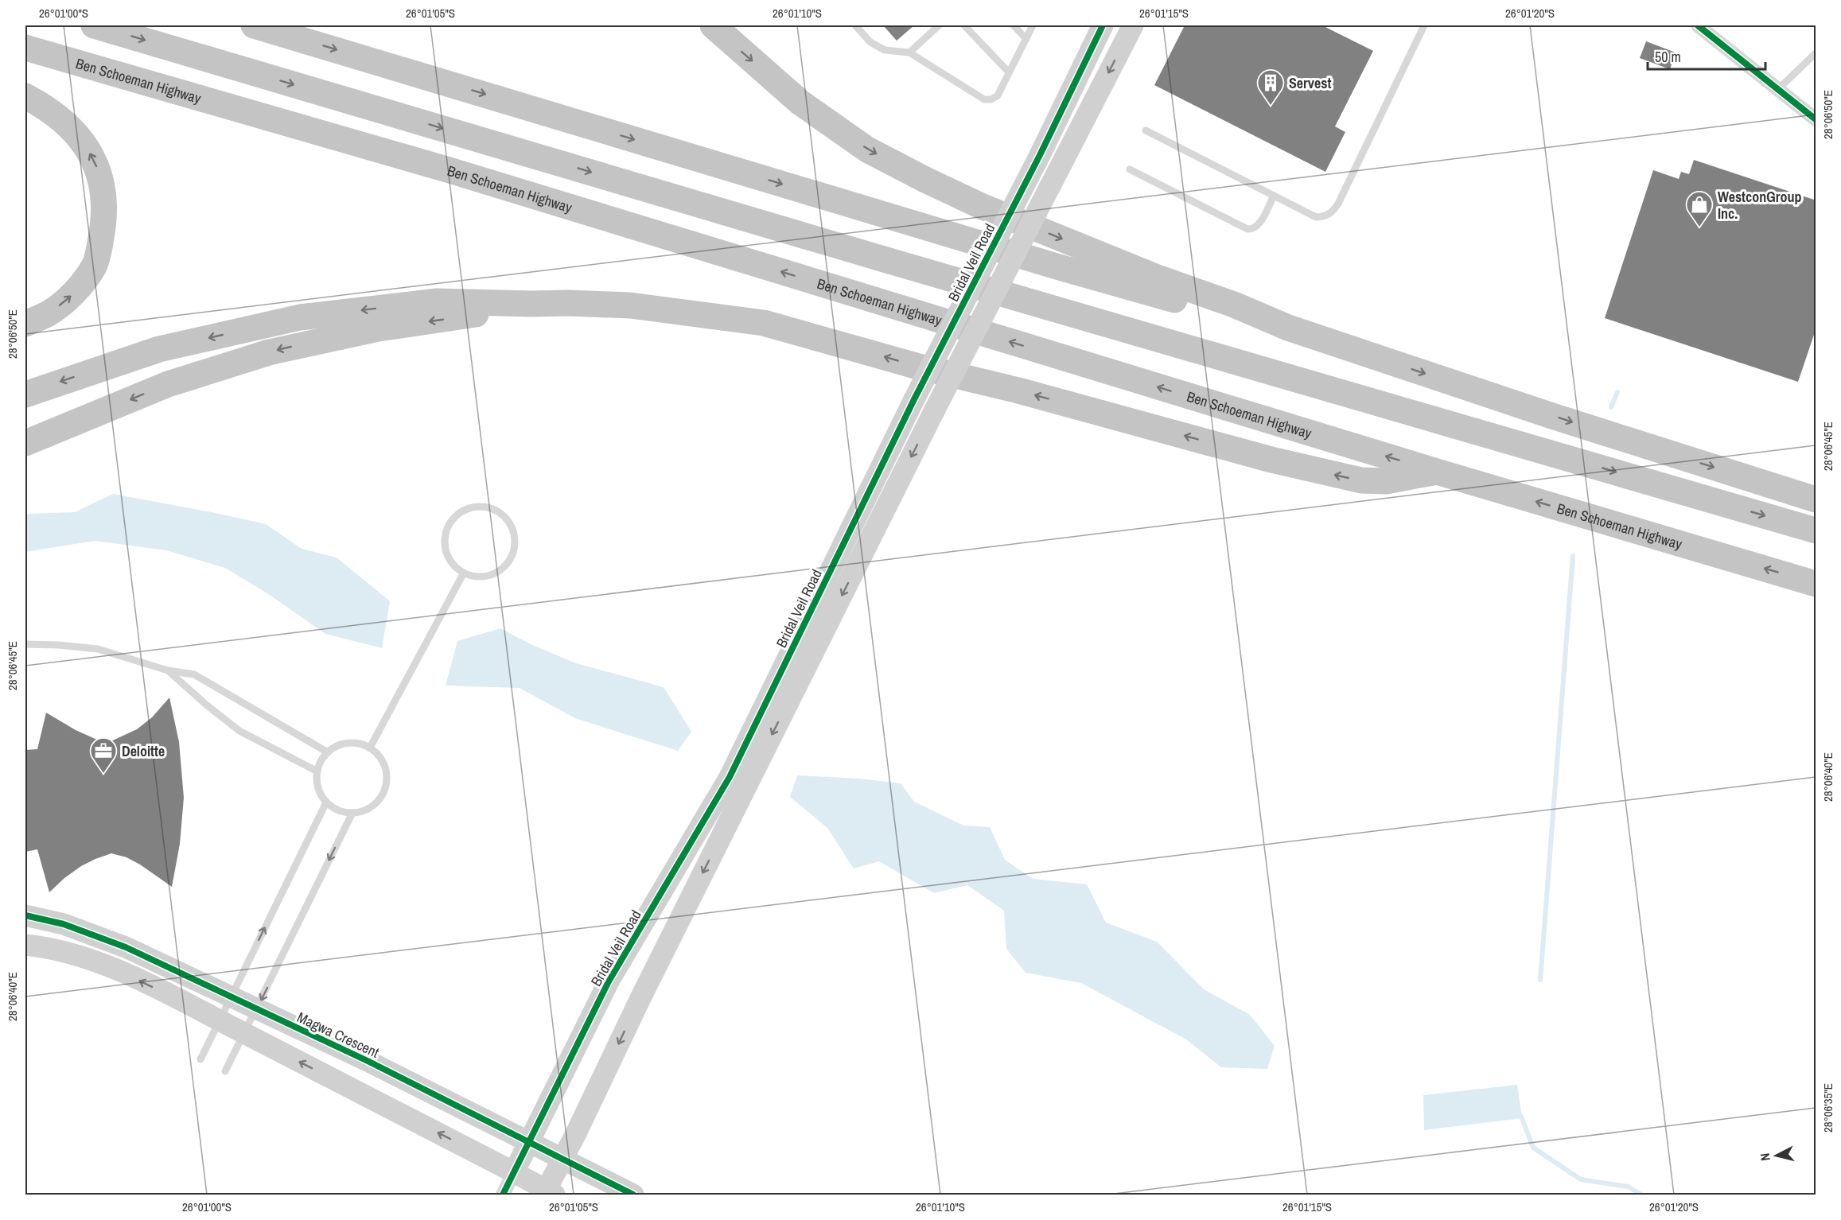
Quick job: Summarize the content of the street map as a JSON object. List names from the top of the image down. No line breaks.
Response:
{"streets":{"highway":["Ben Schoeman Highway"],"street":["Bridal Veil Road","Magwa Crescent"]},"crossings":[["Bridal Veil Road","Magwa Crescent"]],"places":{"building":["Servest"],"shop":["WestconGroup Inc."],"office":["Deloitte"]},"scale_bar":"50 m","north":"left","coordinates":["26°01'00\"S","26°01'05\"S","26°01'10\"S","26°01'15\"S","26°01'20\"S","28°06'50\"E","28°06'45\"E","28°06'40\"E","28°06'35\"E"]}
